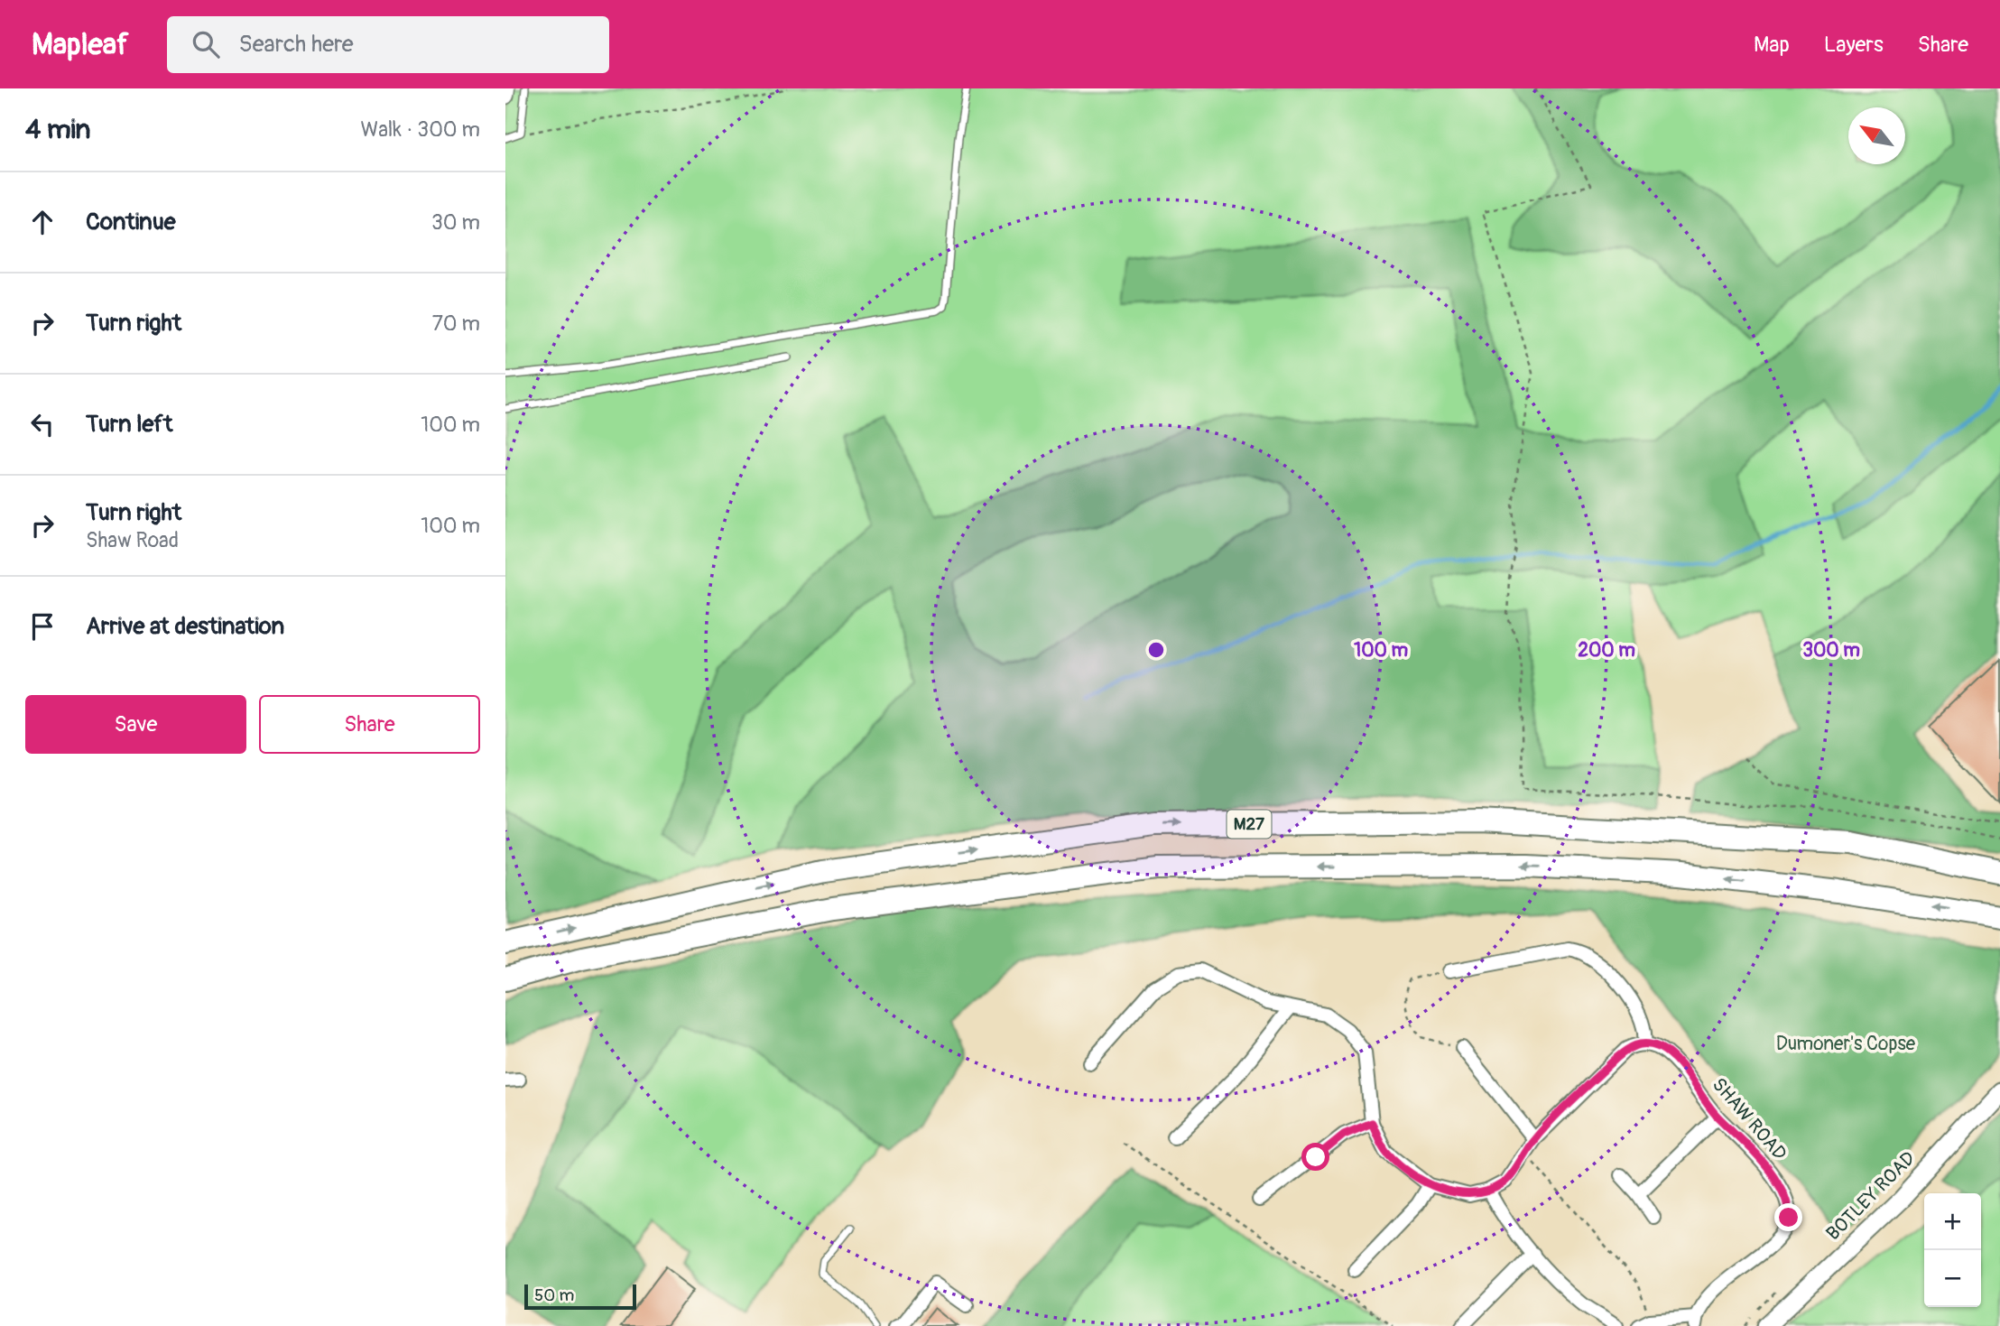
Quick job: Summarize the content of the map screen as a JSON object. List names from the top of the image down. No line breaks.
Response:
{"streets":{"highway":["M27"],"main road":["BOTLEY ROAD"],"street":["SHAW ROAD"]},"parks":["Dumoner's Copse"],"scale_bar":"50 m","north":"top left","page":{"header":"Mapleaf","search":"Search here","nav":["Map","Layers","Share"],"heading":["4 min","Walk · 300 m"],"list":[["Continue","30 m"],["Turn right","70 m"],["Turn left","100 m"],["Turn right","Shaw Road","100 m"],"Arrive at destination"],"buttons":["Save","Share"],"map_buttons":["+","−"],"scale":"50 m"},"rings":["100 m","200 m","300 m"]}
